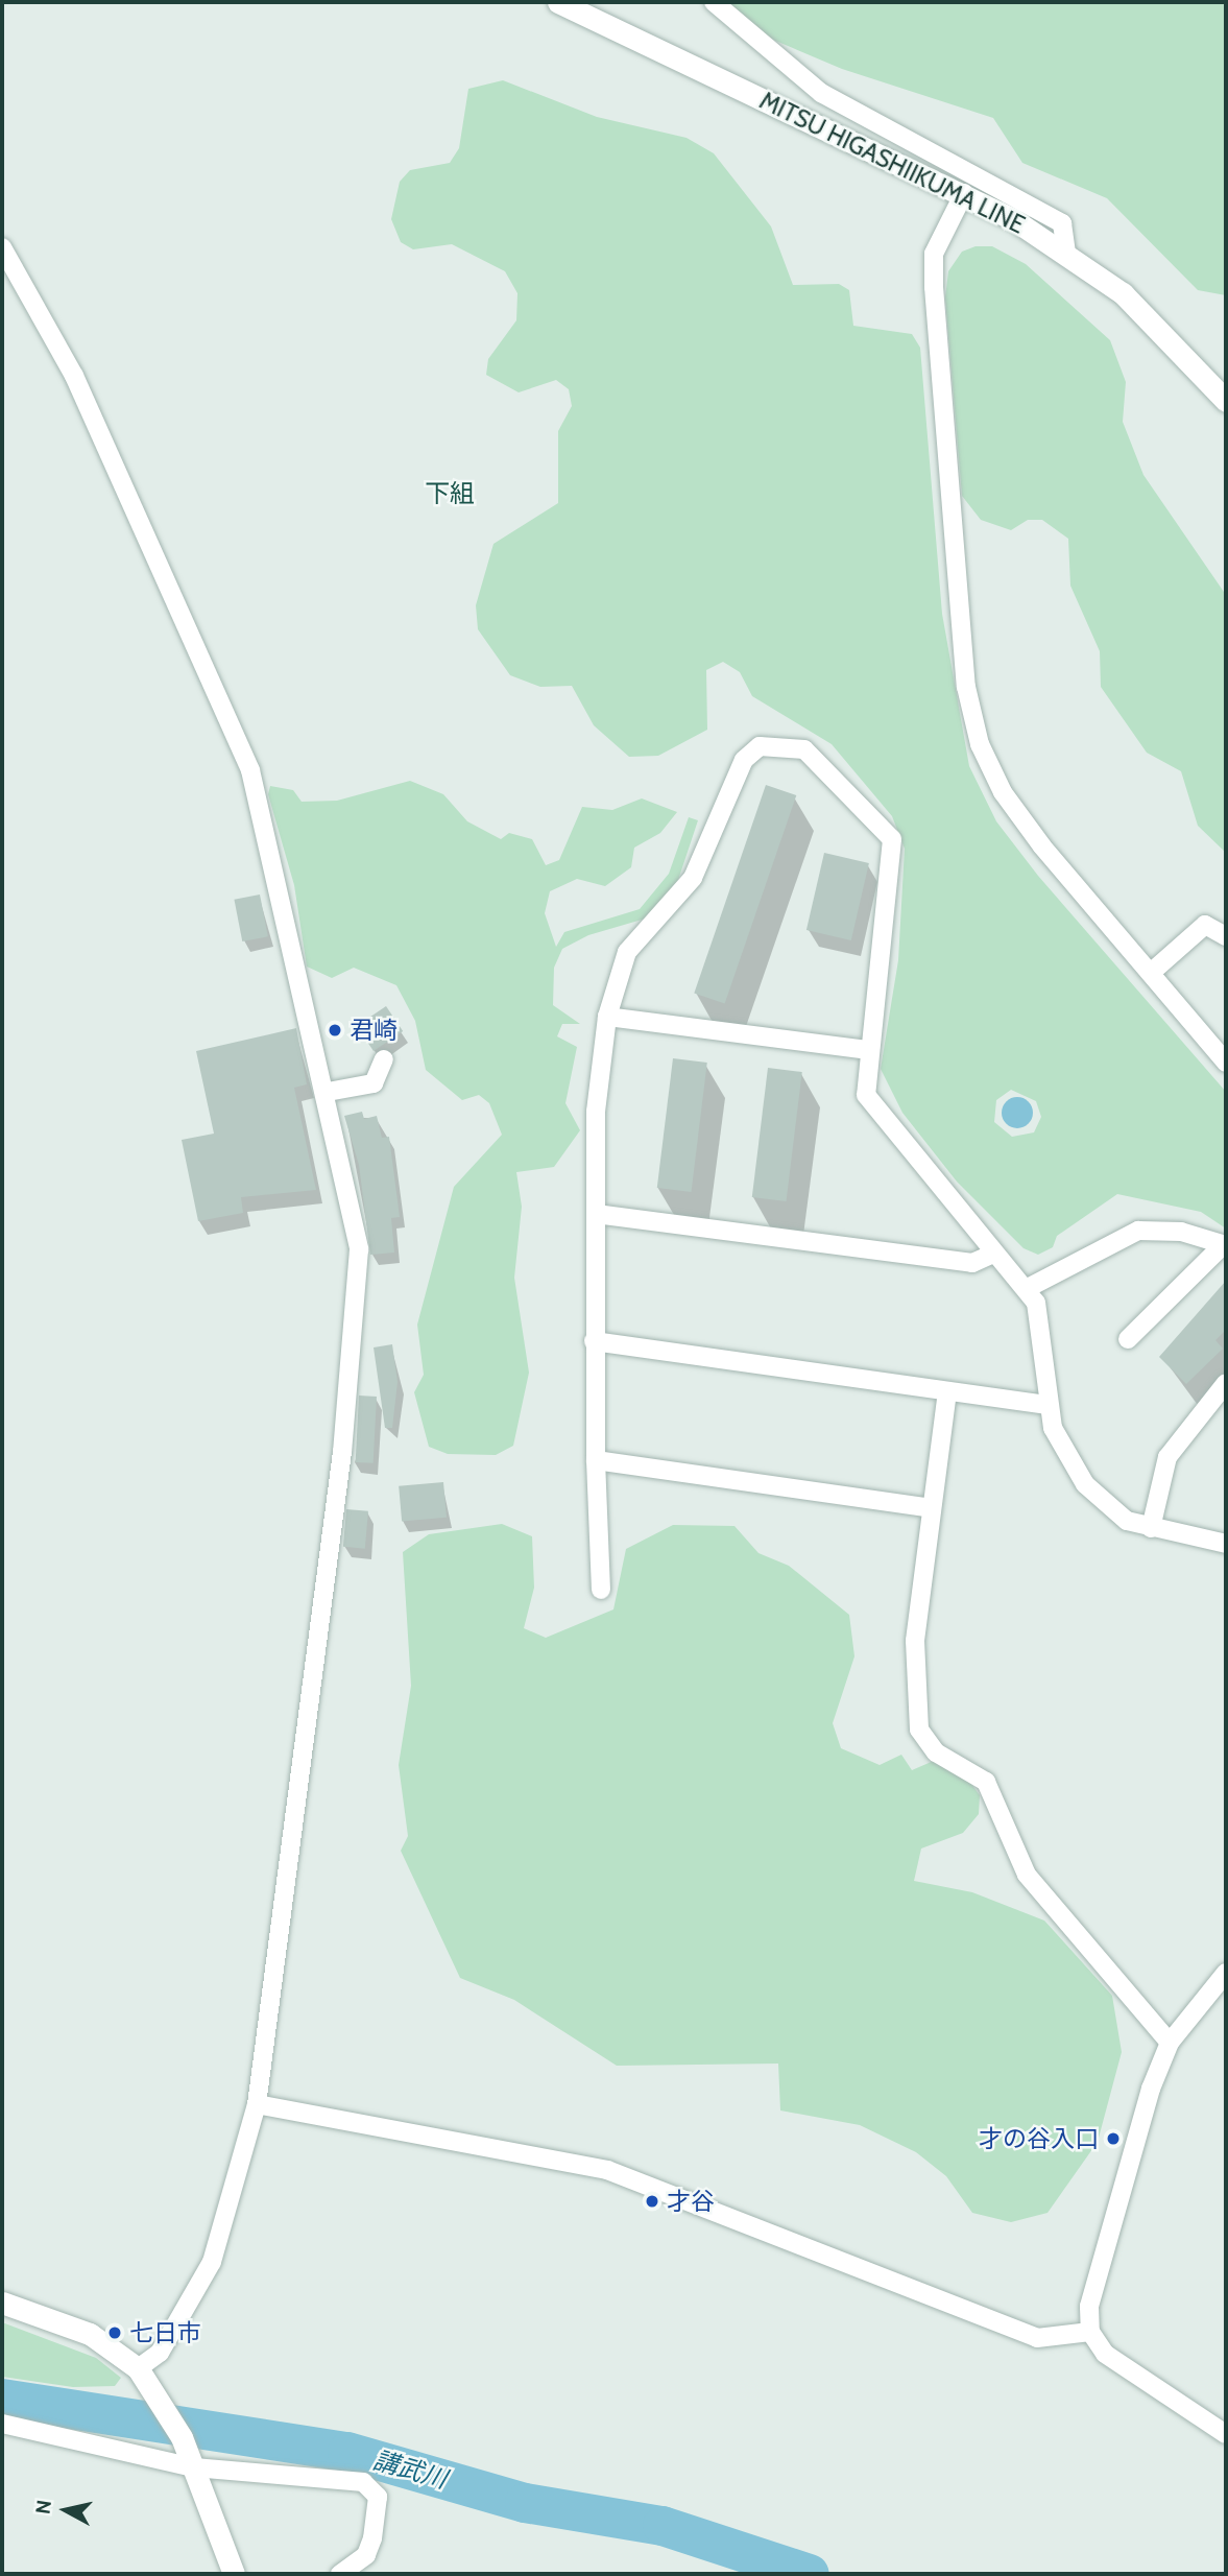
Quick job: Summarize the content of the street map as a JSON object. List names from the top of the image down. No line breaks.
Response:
{"streets":{"main road":["MITSU HIGASHIIKUMA LINE"]},"districts":["下組"],"water":["講武川"],"places":["君崎","才の谷入口","才谷","七日市"],"north":"left"}
